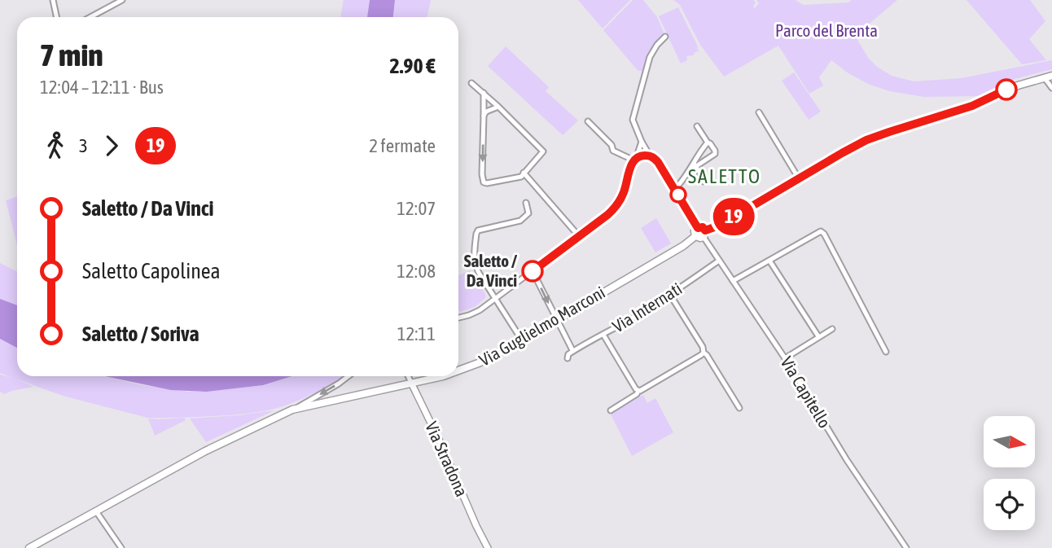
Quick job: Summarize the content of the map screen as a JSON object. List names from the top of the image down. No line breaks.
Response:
{"streets":{"main road":["Via Guglielmo Marconi"],"street":["Via Internati","Via Capitello","Via Stradona"]},"crossings":[["Via Internati","Via Capitello"],["Via Guglielmo Marconi","Via Capitello"],["Via Guglielmo Marconi","Via Stradona"]],"districts":["SALETTO"],"parks":["Parco del Brenta"],"places":["Saletto / Da Vinci"],"lines":["bus line 19"],"north":"right","page":{"on_map":"19","heading":["7 min","12:04 – 12:11 · Bus","2.90 €"],"legs":["3","19","2 fermate"],"list":[{"name":"Saletto / Da Vinci","value":"12:07"},{"name":"Saletto Capolinea","value":"12:08"},{"name":"Saletto / Soriva","value":"12:11"}]}}
